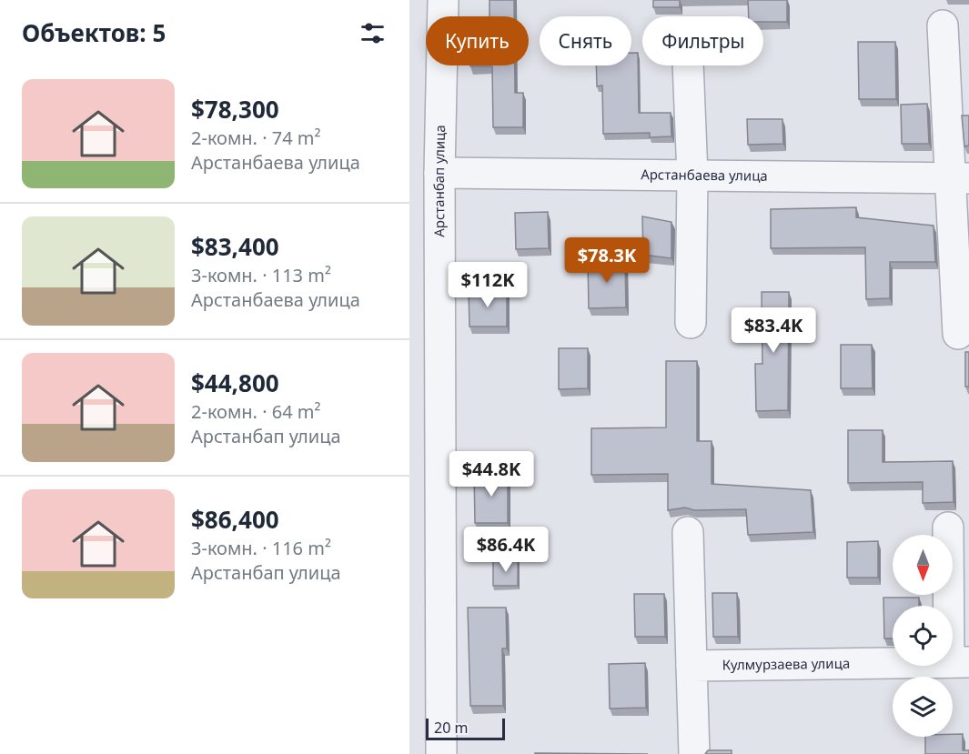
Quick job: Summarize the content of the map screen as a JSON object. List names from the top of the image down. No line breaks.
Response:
{"streets":{"street":["Арстанбаева улица","Арстанбап улица","Кулмурзаева улица"]},"crossings":[["Арстанбаева улица","Арстанбап улица"]],"scale_bar":"20 m","north":"bottom","page":{"heading":"Объектов: 5","chip":["Купить","Снять","Фильтры"],"list":[{"name":"$78,300","note":"2-комн. · 74 m² · Арстанбаева улица"},{"name":"$83,400","note":"3-комн. · 113 m² · Арстанбаева улица"},{"name":"$44,800","note":"2-комн. · 64 m² · Арстанбап улица"},{"name":"$86,400","note":"3-комн. · 116 m² · Арстанбап улица"}],"price":["$78.3K","$112K","$83.4K","$44.8K","$86.4K"],"scale":"20 m"}}
